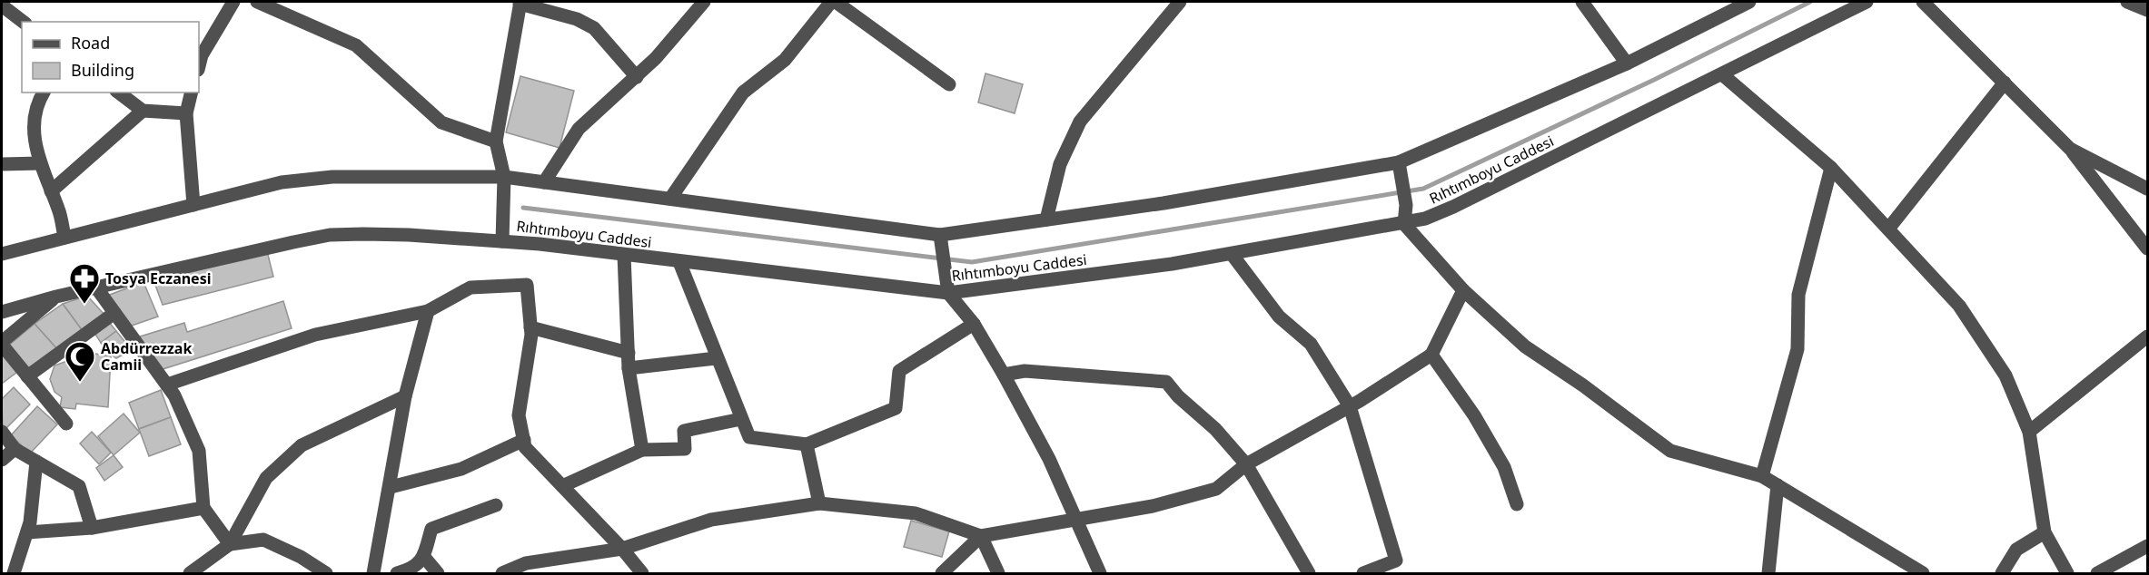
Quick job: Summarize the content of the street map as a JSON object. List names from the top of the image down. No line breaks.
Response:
{"streets":{"street":["Rıhtımboyu Caddesi"]},"places":{"pharmacy":["Tosya Eczanesi"],"mosque":["Abdürrezzak Camii"]},"legend":["Road","Building"]}
